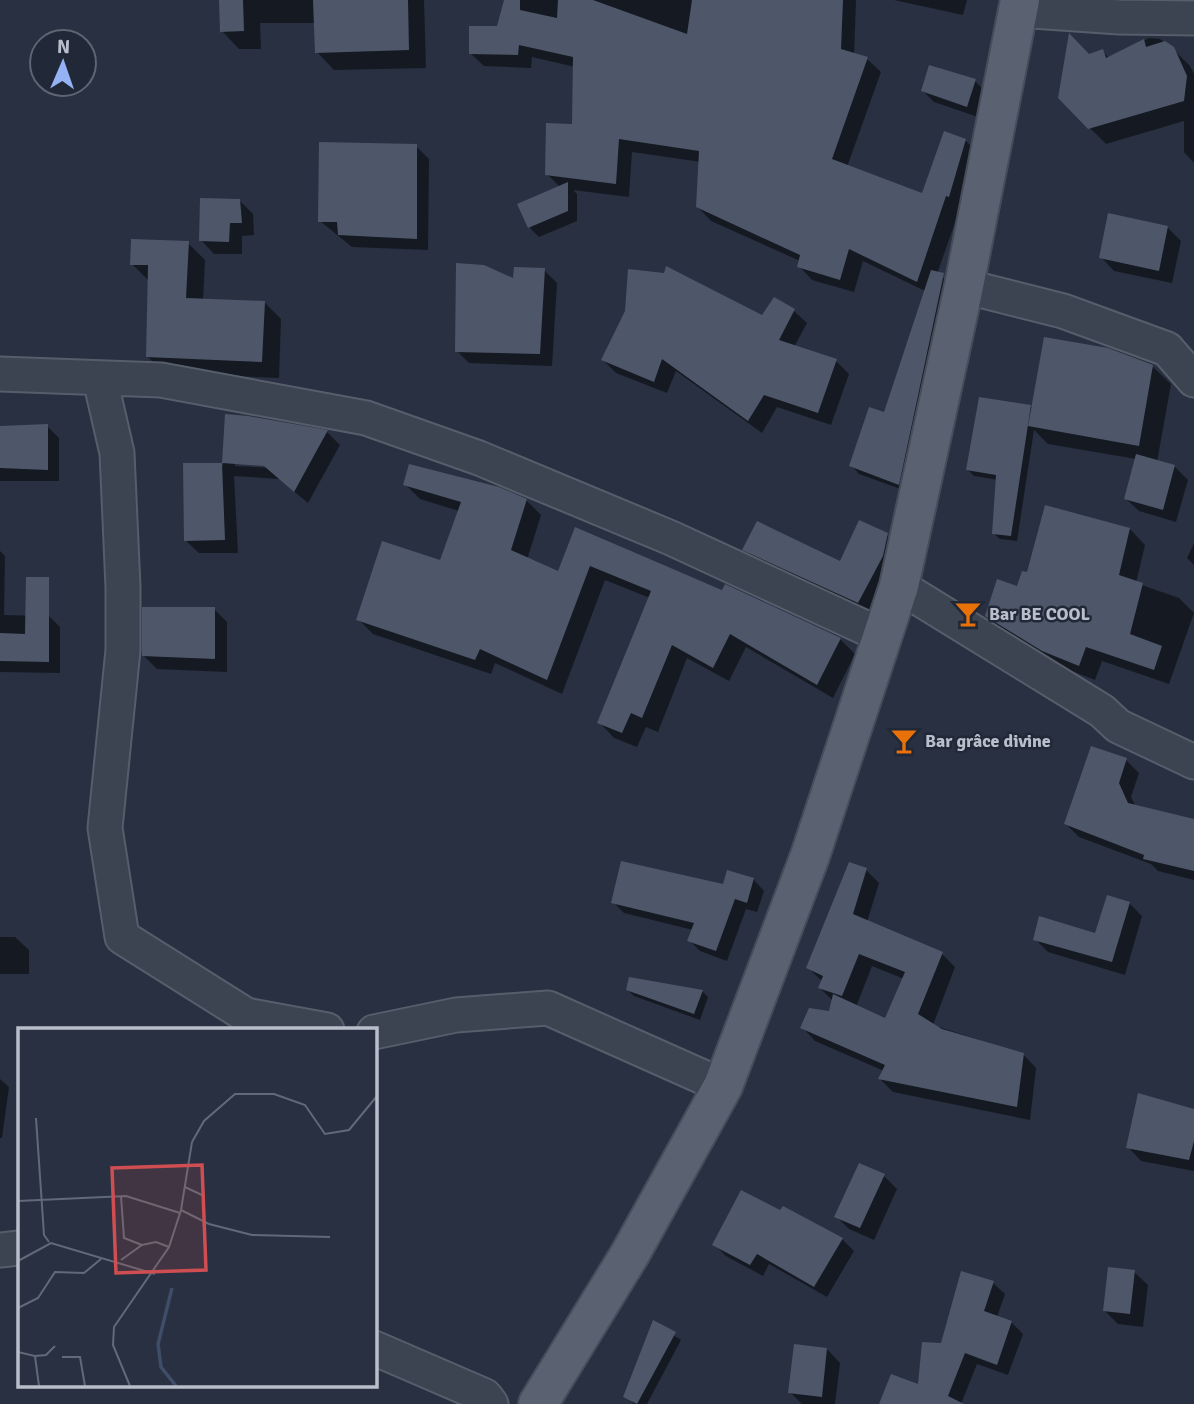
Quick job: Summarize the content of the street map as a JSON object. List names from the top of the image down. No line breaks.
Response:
{"places":{"bar":["Bar BE COOL","Bar grâce divine"]},"north":"top"}
